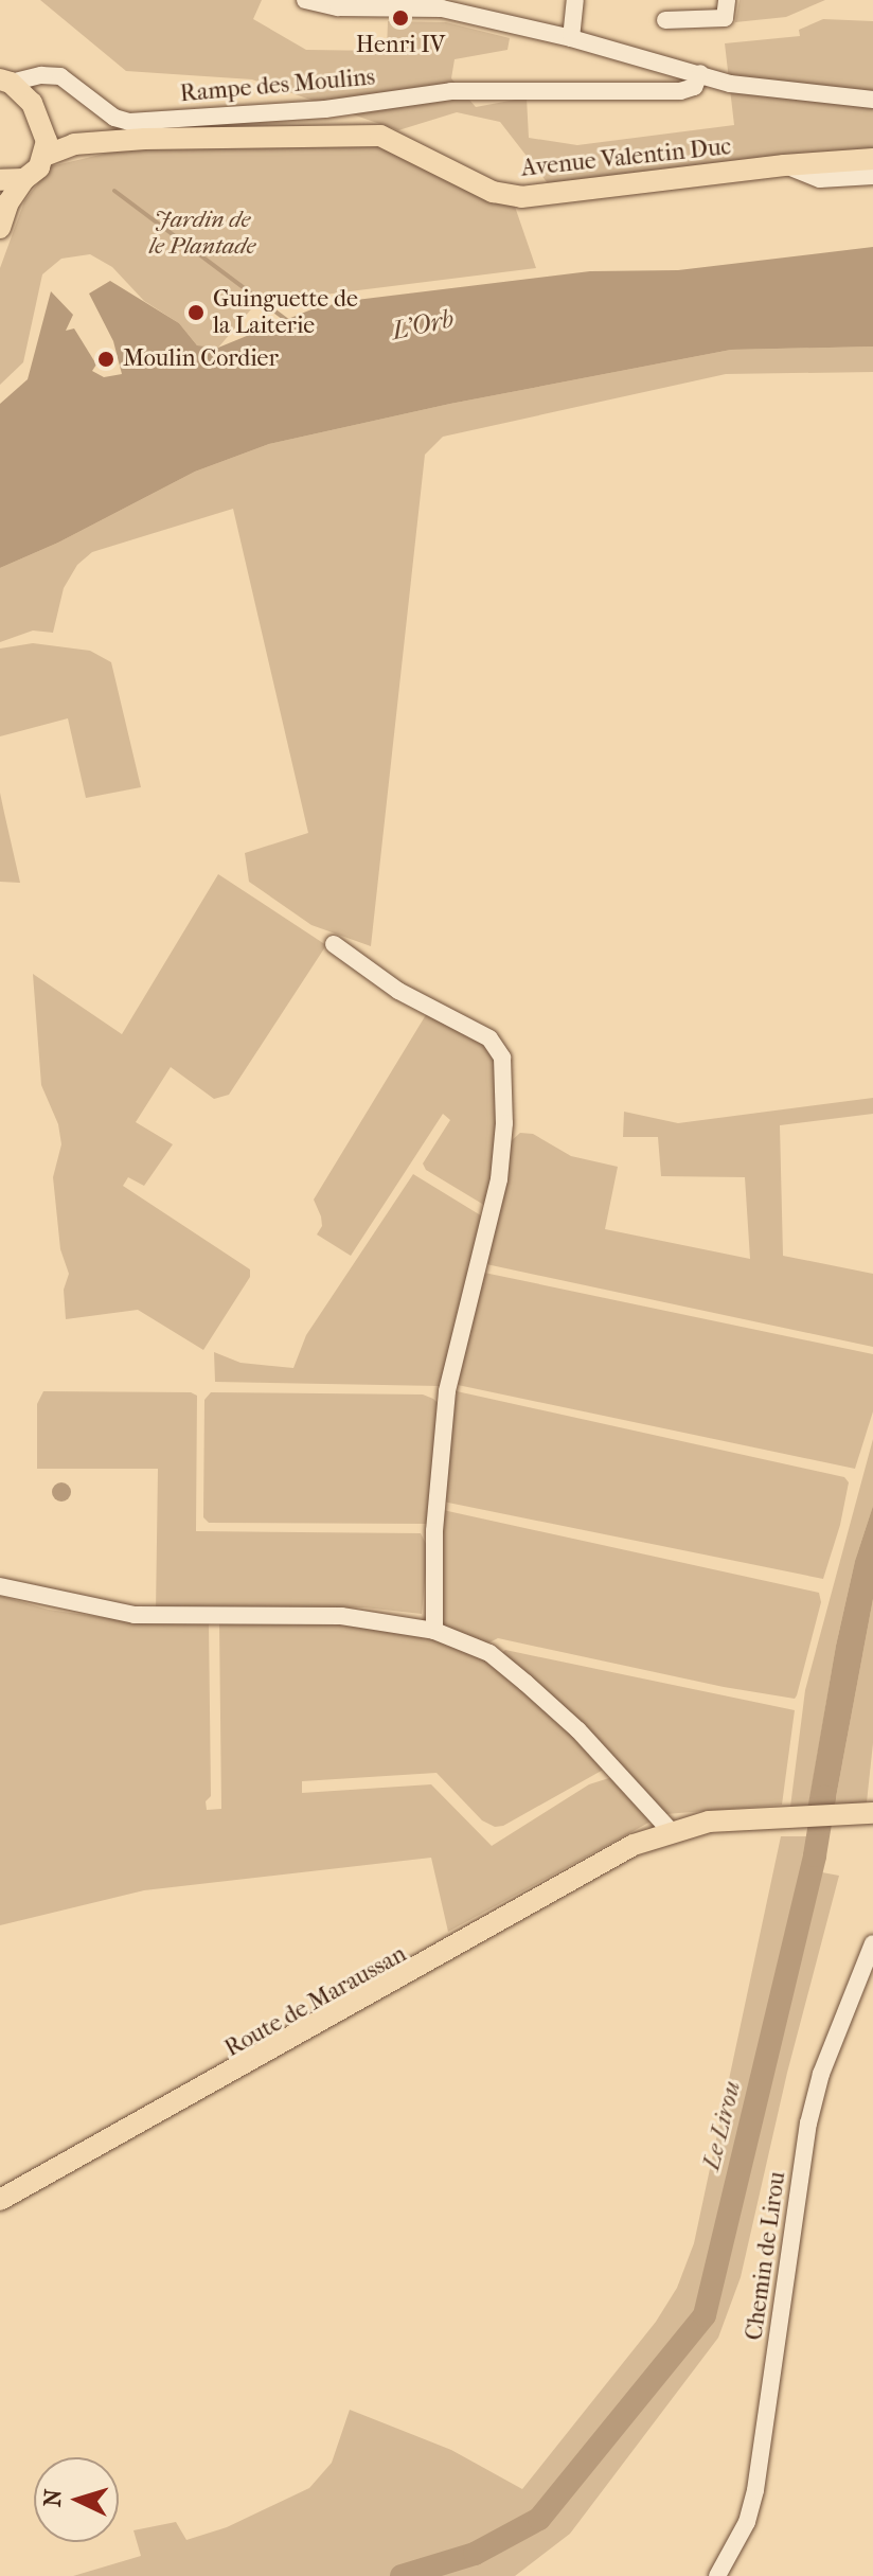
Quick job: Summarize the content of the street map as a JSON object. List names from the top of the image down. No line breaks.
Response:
{"streets":{"main road":["Avenue Valentin Duc","Route de Maraussan"],"street":["Rampe des Moulins","Chemin de Lirou"]},"water":["L'Orb","Le Lirou"],"parks":["Jardin de le Plantade"],"places":["Henri IV","Guinguette de la Laiterie","Moulin Cordier"],"north":"left"}
